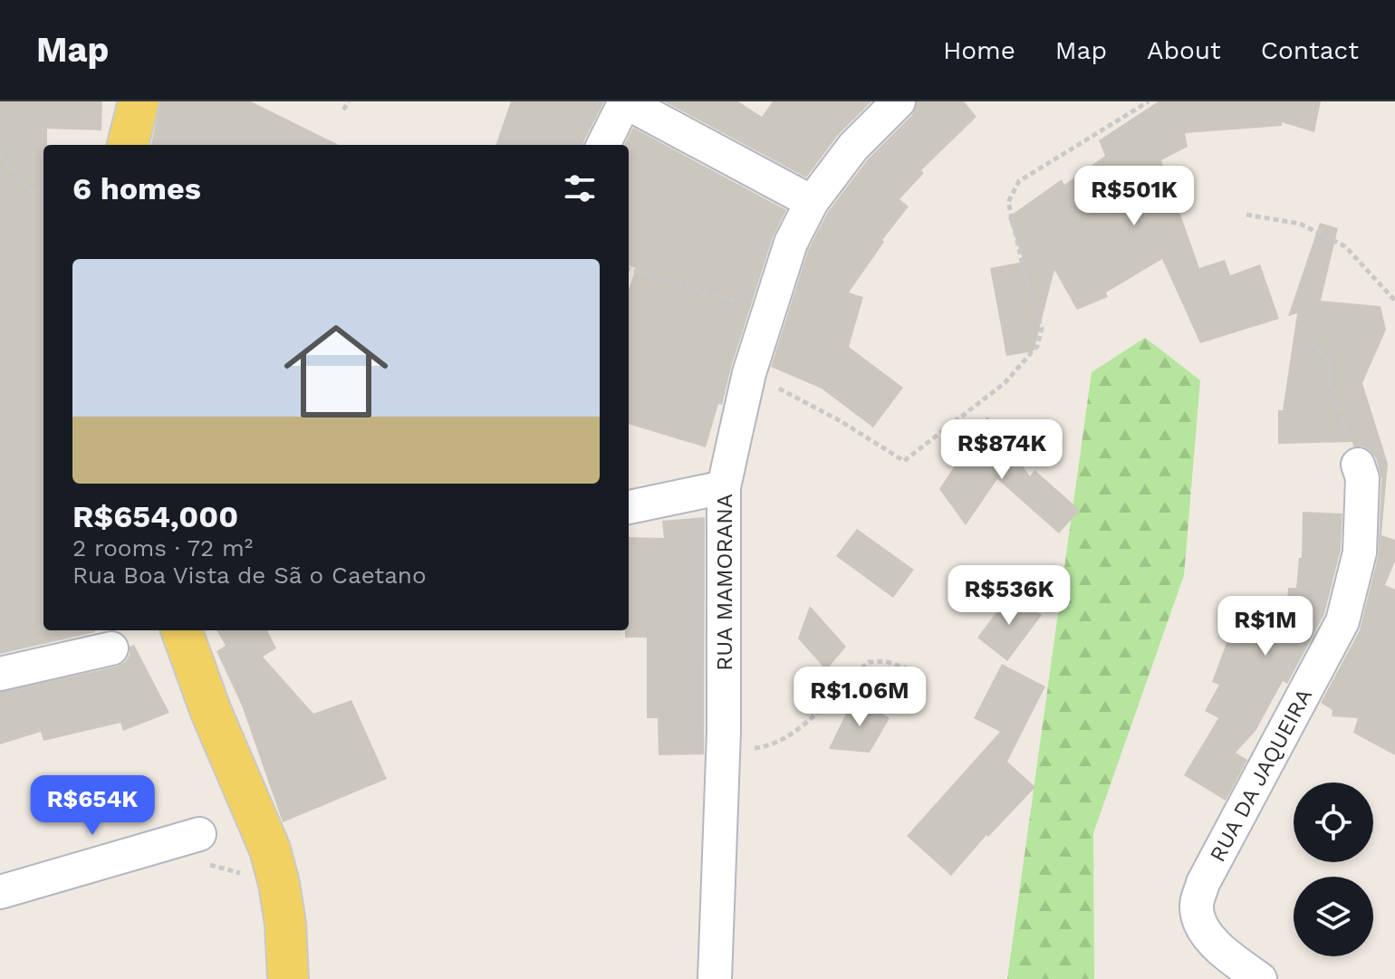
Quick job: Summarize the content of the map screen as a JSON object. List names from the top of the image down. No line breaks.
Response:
{"streets":{"street":["RUA MAMORANA","RUA DA JAQUEIRA"]},"page":{"header":"Map","nav":["Home","Map","About","Contact"],"heading":"6 homes","price":["R$501K","R$874K","R$536K","R$1M","R$1.06M","R$654K"],"list":[{"name":"R$654,000","note":"2 rooms · 72 m² · Rua Boa Vista de Sã o Caetano"}]}}
